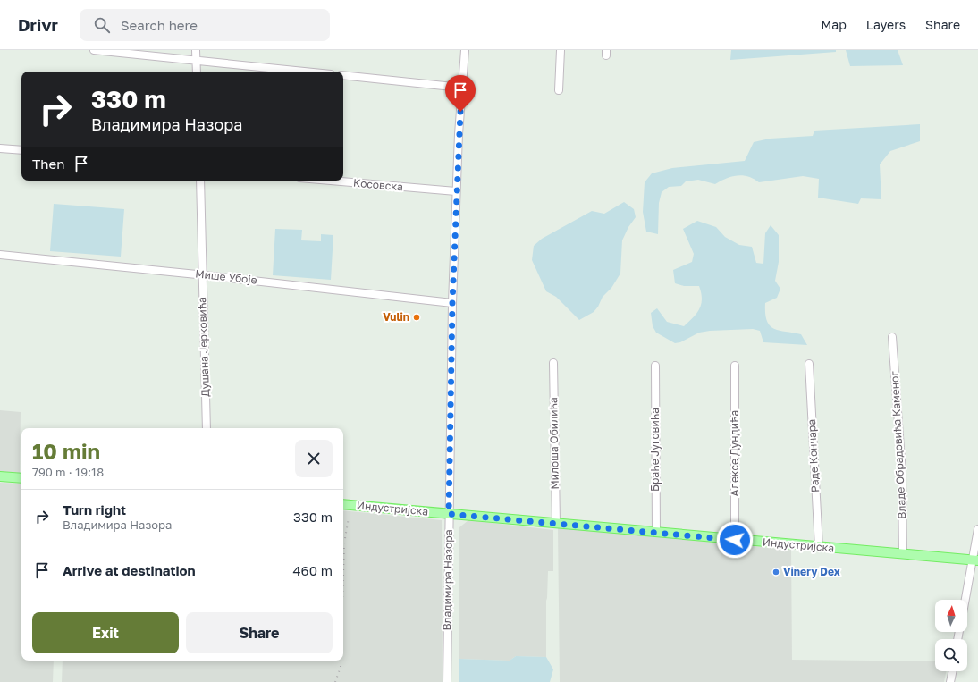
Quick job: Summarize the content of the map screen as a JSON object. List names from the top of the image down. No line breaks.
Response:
{"streets":{"main road":["Индустријска"],"street":["Косовска","Мише Убоје","Душана Јерковића","Милоша Обилића","Владе Обрадовића Каменог","Браће Југовића","Алексе Дундића","Раде Кончара","Владимира Назора"]},"crossings":[["Косовска","Владимира Назора"],["Мише Убоје","Душана Јерковића"],["Мише Убоје","Владимира Назора"],["Милоша Обилића","Индустријска"],["Владе Обрадовића Каменог","Индустријска"],["Браће Југовића","Индустријска"],["Алексе Дундића","Индустријска"],["Раде Кончара","Индустријска"],["Индустријска","Владимира Назора"]],"places":["Vulin","Vinery Dex"],"north":"top","page":{"header":"Drivr","search":"Search here","nav":["Map","Layers","Share"],"turn":["330 m","Владимира Назора"],"then":"Then","heading":["10 min","790 m · 19:18"],"list":[{"name":"Turn right","note":"Владимира Назора","value":"330 m"},{"name":"Arrive at destination","value":"460 m"}],"buttons":["Exit","Share"]}}
